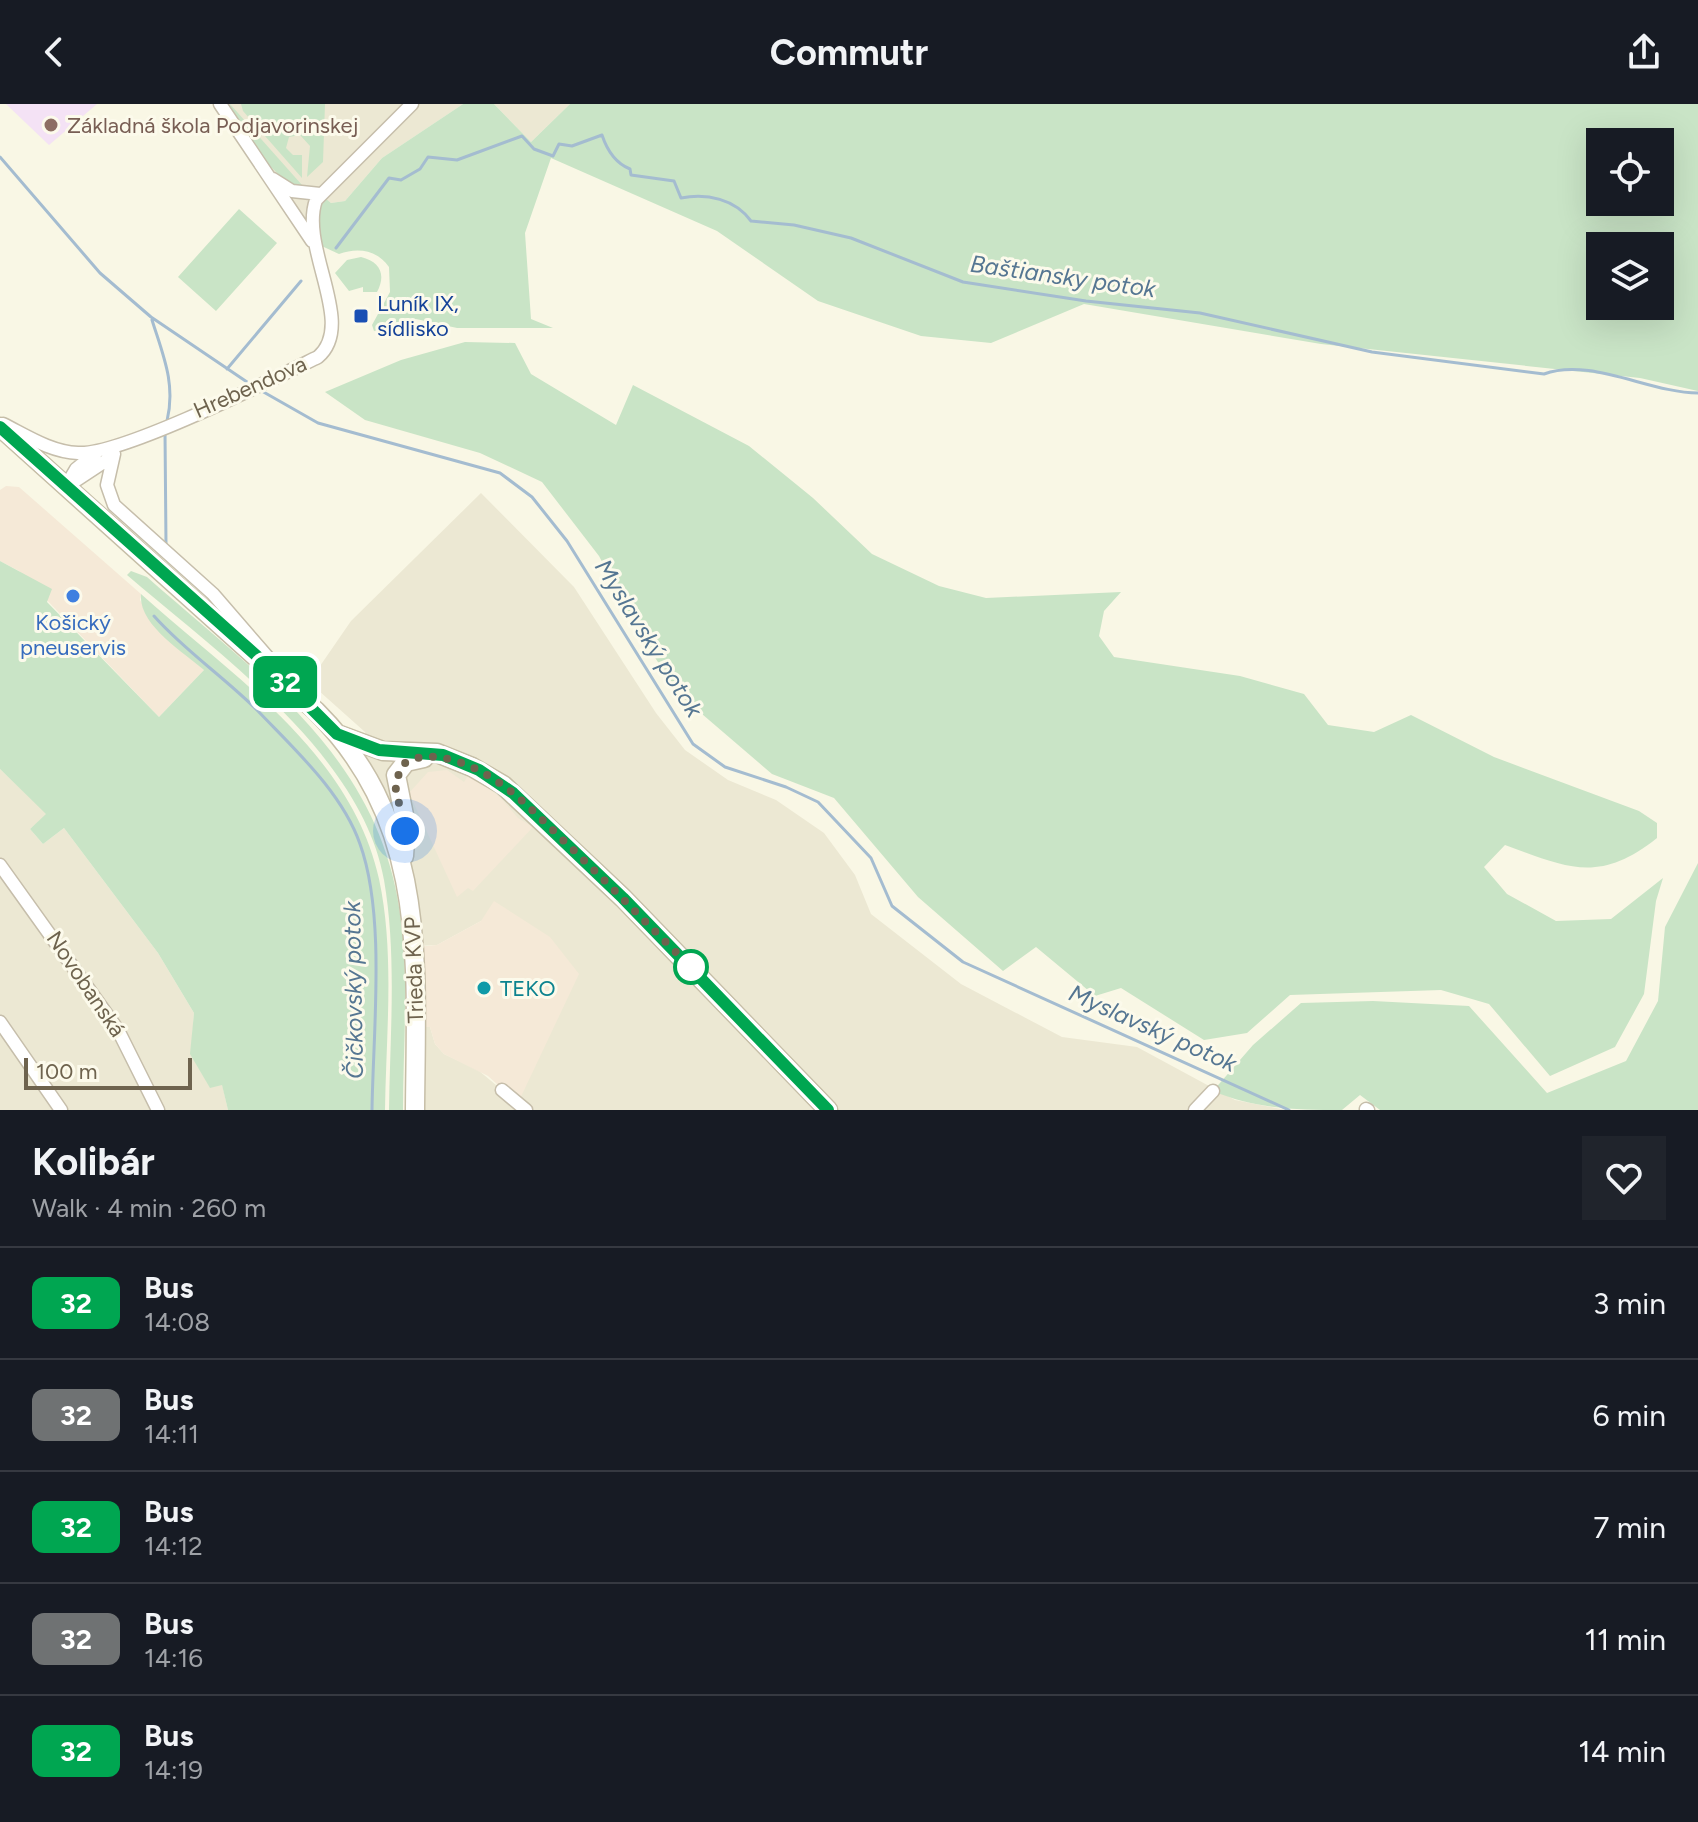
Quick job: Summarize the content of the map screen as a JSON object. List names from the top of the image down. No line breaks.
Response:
{"streets":{"street":["Hrebendova","Trieda KVP","Novobanská"]},"water":["Baštiansky potok","Myslavský potok","Čičkovský potok"],"places":{"other":["Základná škola Podjavorinskej","Košický pneuservis","TEKO"],"transit":["Luník IX, sídlisko"]},"lines":["bus line 32"],"scale_bar":"100 m","page":{"header":"Commutr","on_map":"32","scale":"100 m","heading":["Kolibár","Walk · 4 min · 260 m"],"list":[{"mark":"32","name":"Bus","note":"14:08","value":"3 min"},{"mark":"32","name":"Bus","note":"14:11","value":"6 min"},{"mark":"32","name":"Bus","note":"14:12","value":"7 min"},{"mark":"32","name":"Bus","note":"14:16","value":"11 min"},{"mark":"32","name":"Bus","note":"14:19","value":"14 min"}]}}
